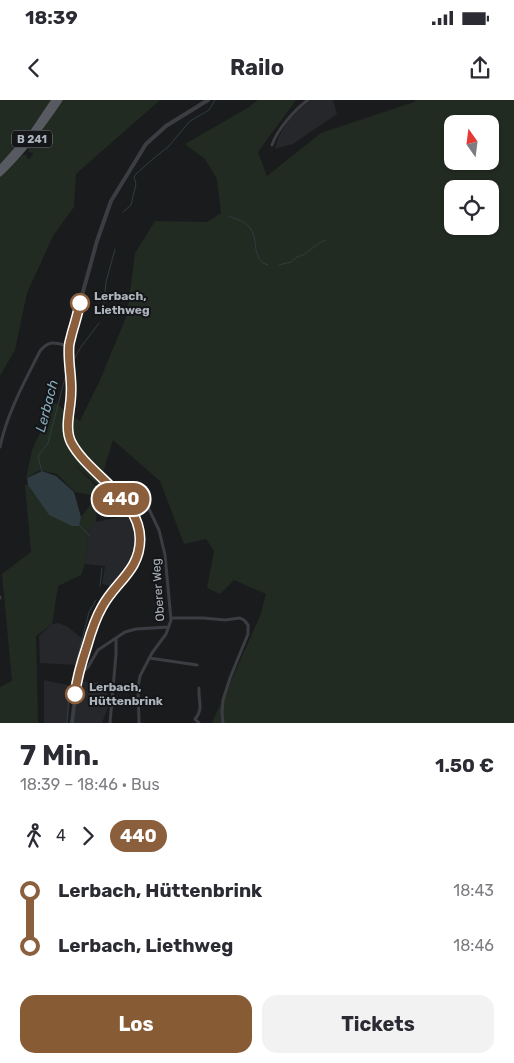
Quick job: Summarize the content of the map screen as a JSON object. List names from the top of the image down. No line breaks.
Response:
{"streets":{"main road":["B 241"],"street":["Oberer Weg"]},"water":["Lerbach"],"places":["Lerbach, Liethweg","Lerbach, Hüttenbrink"],"lines":["bus line 440"],"north":"top","page":{"status":"18:39","header":"Railo","on_map":"440","heading":["7 Min.","18:39 – 18:46 · Bus","1.50 €"],"legs":["4","440"],"list":[{"name":"Lerbach, Hüttenbrink","value":"18:43"},{"name":"Lerbach, Liethweg","value":"18:46"}],"buttons":["Los","Tickets"]}}
